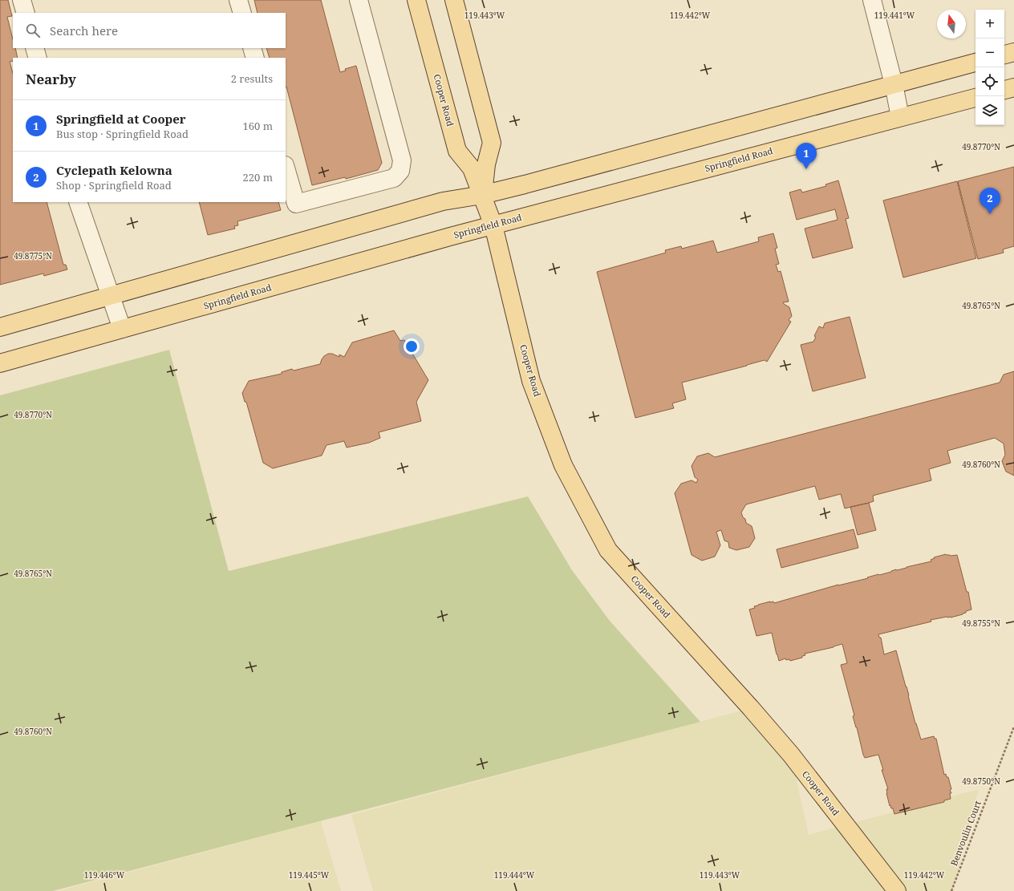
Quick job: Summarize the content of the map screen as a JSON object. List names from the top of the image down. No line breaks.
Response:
{"streets":{"main road":["Cooper Road","Springfield Road"],"path":["Benvoulin Court"]},"crossings":[["Cooper Road","Springfield Road"]],"north":"top","page":{"map_buttons":["+","−"],"search":"Search here","heading":["Nearby","2 results"],"list":[{"mark":"1","name":"Springfield at Cooper","note":"Bus stop · Springfield Road","value":"160 m"},{"mark":"2","name":"Cyclepath Kelowna","note":"Shop · Springfield Road","value":"220 m"}],"pins":["1","2"]},"coordinates":["119.443°W","119.442°W","119.441°W","49.8770°N","49.8775°N","49.8765°N","49.8760°N","49.8755°N","49.8750°N","119.446°W","119.445°W","119.444°W"]}
